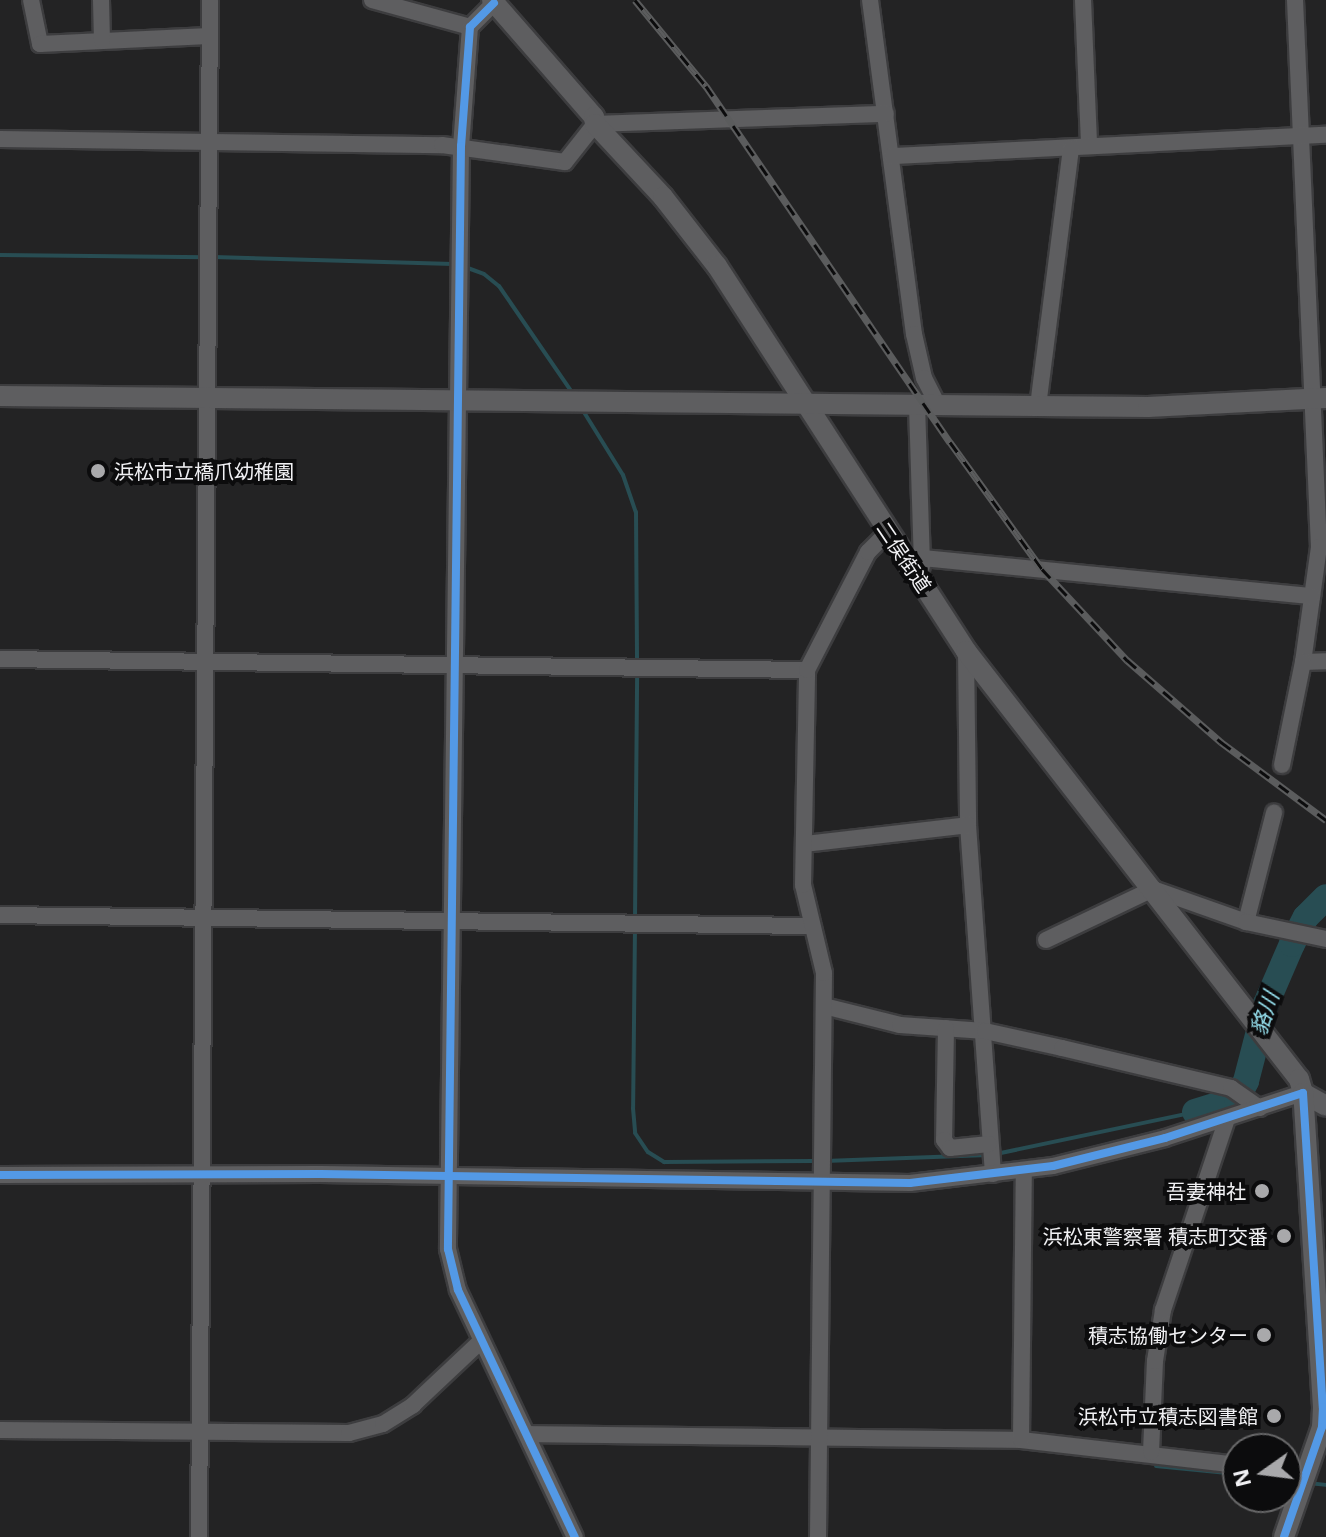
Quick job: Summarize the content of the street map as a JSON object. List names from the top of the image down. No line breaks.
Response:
{"streets":{"street":["二俣街道"]},"water":["貉川"],"places":["浜松市立橋爪幼稚園","吾妻神社","浜松東警察署 積志町交番","積志協働センター","浜松市立積志図書館"],"north":"left"}
